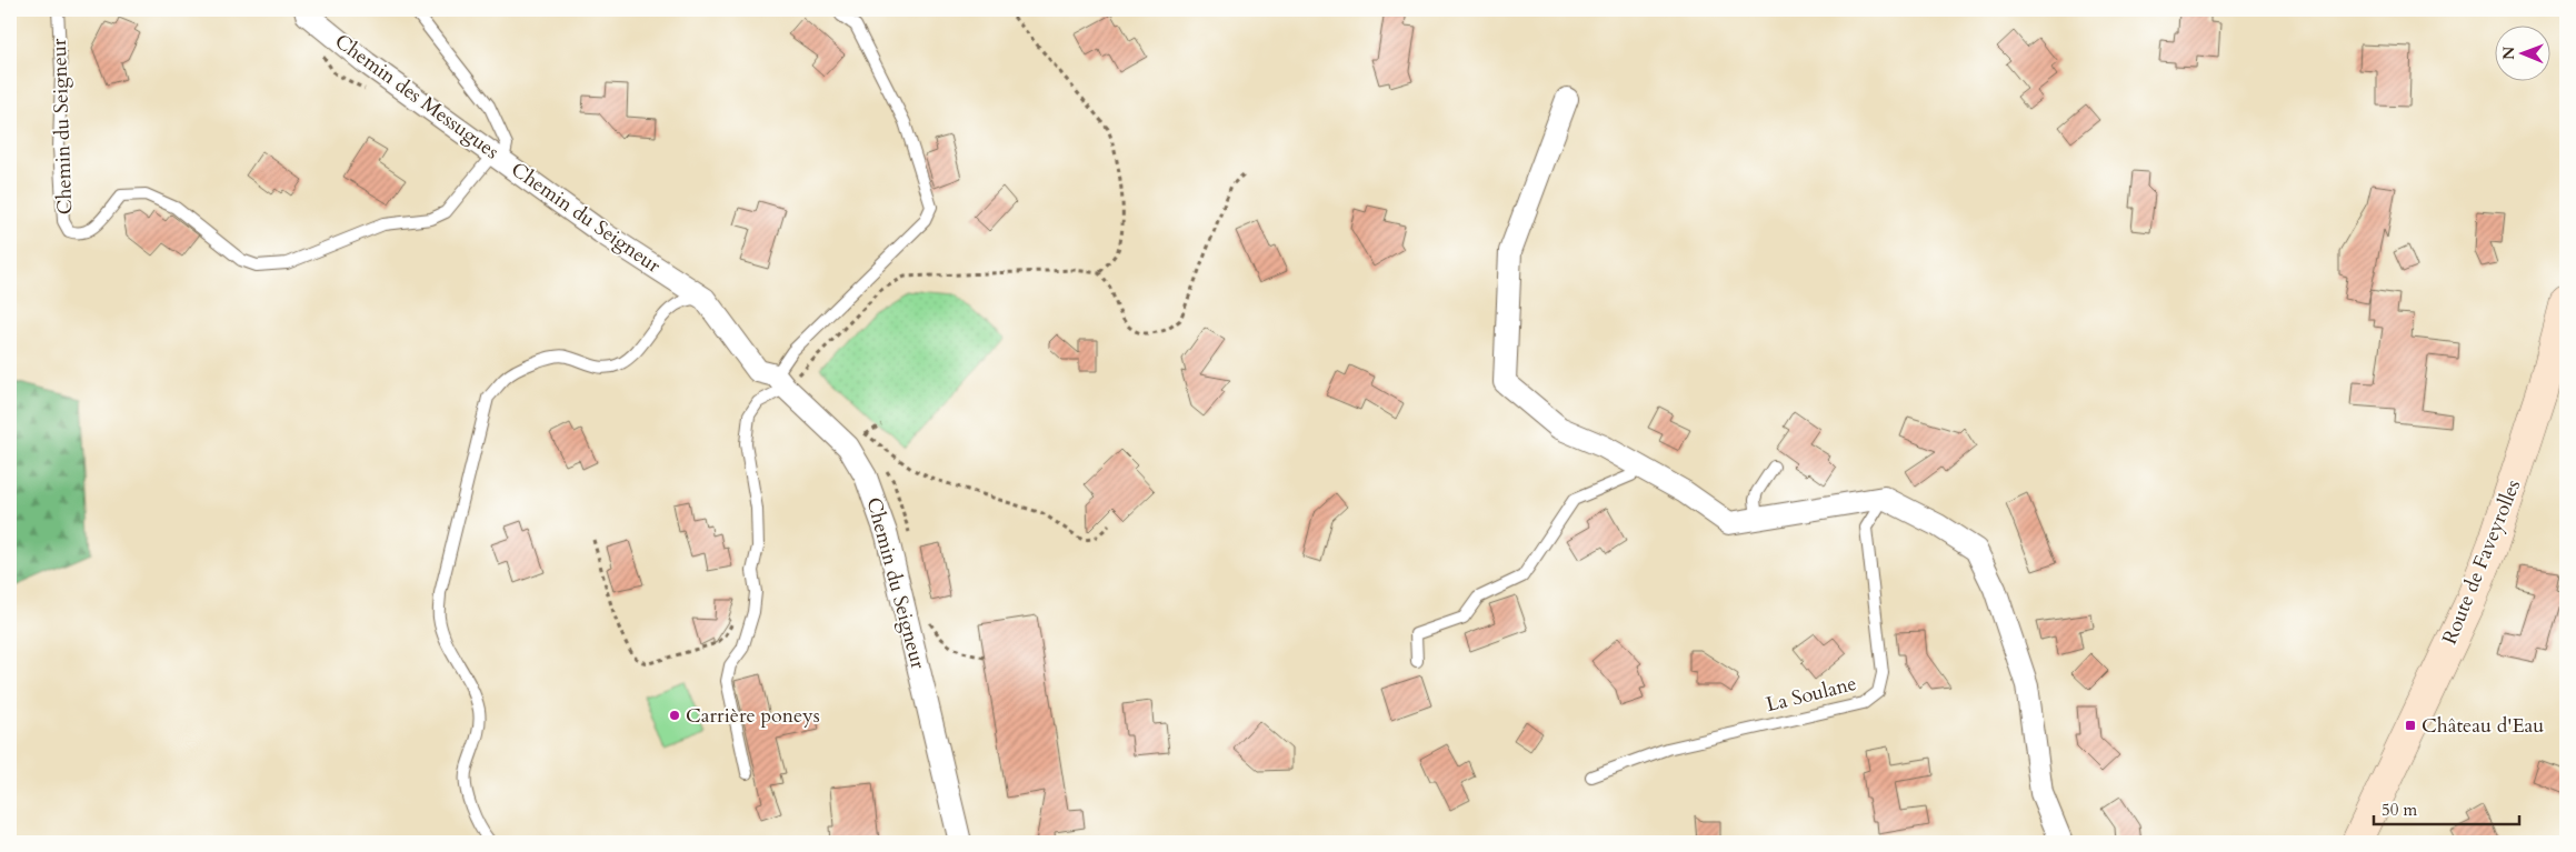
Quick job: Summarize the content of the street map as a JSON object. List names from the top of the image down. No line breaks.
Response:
{"streets":{"main road":["Route de Faveyrolles"],"street":["Chemin des Messugues","Chemin du Seigneur"],"lane":["La Soulane"]},"crossings":[["Chemin des Messugues","Chemin du Seigneur"]],"places":{"other":["Carrière poneys"],"transit":["Château d'Eau"]},"scale_bar":"50 m","north":"left"}
